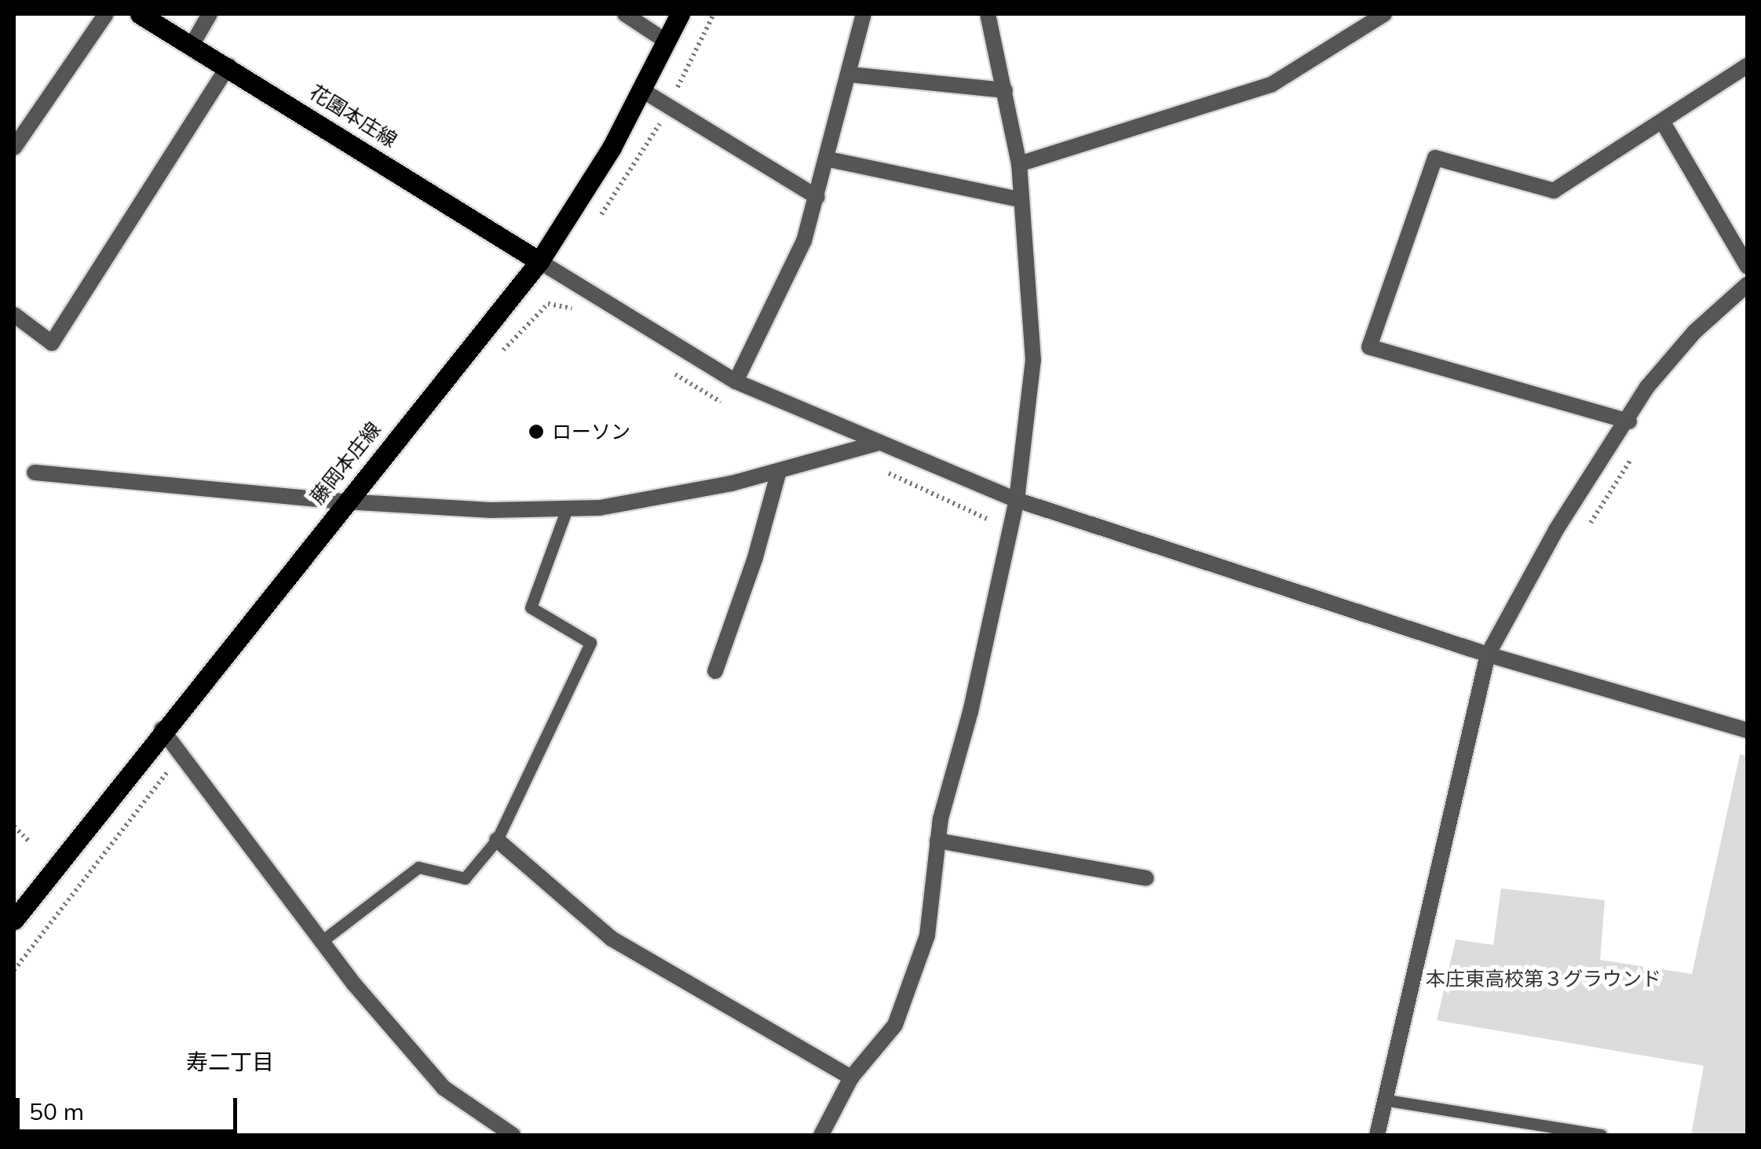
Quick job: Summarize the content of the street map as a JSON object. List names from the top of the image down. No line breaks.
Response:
{"streets":{"main road":["花園本庄線","藤岡本庄線"]},"crossings":[["花園本庄線","藤岡本庄線"]],"districts":["寿二丁目"],"parks":["本庄東高校第３グラウンド"],"places":["ローソン"],"scale_bar":"50 m"}
